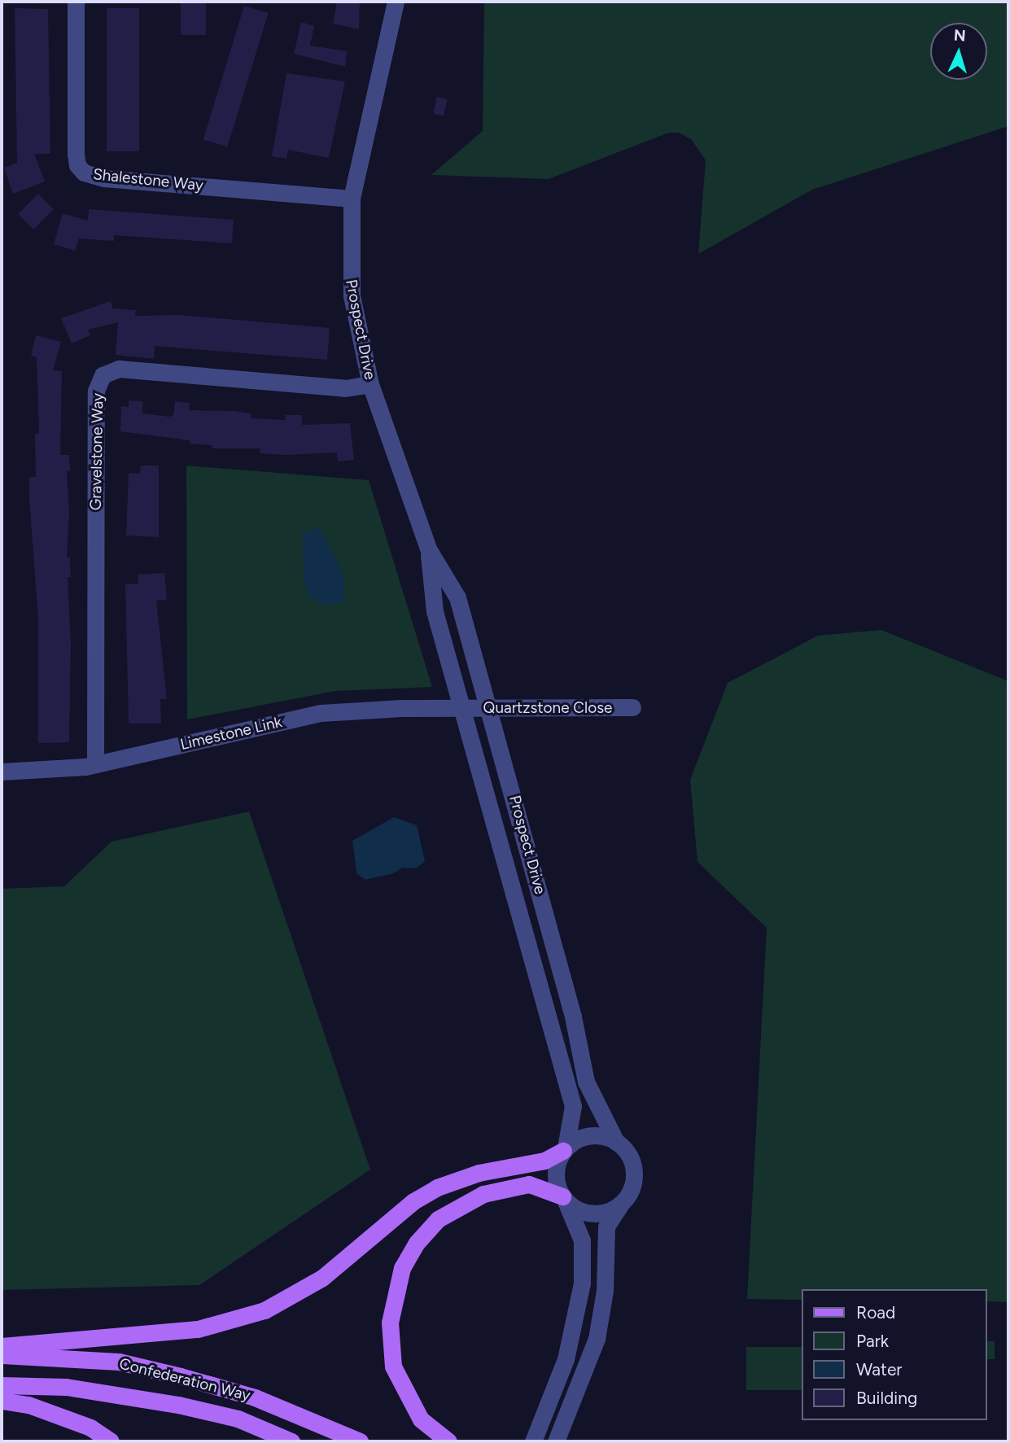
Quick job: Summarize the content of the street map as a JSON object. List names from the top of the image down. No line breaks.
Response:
{"streets":{"main road":["Confederation Way"],"street":["Shalestone Way","Prospect Drive","Gravelstone Way","Quartzstone Close","Limestone Link"]},"crossings":[["Shalestone Way","Prospect Drive"],["Prospect Drive","Gravelstone Way"],["Prospect Drive","Quartzstone Close"],["Prospect Drive","Limestone Link"],["Gravelstone Way","Limestone Link"],["Quartzstone Close","Limestone Link"]],"legend":["Road","Park","Water","Building"],"north":"top"}
